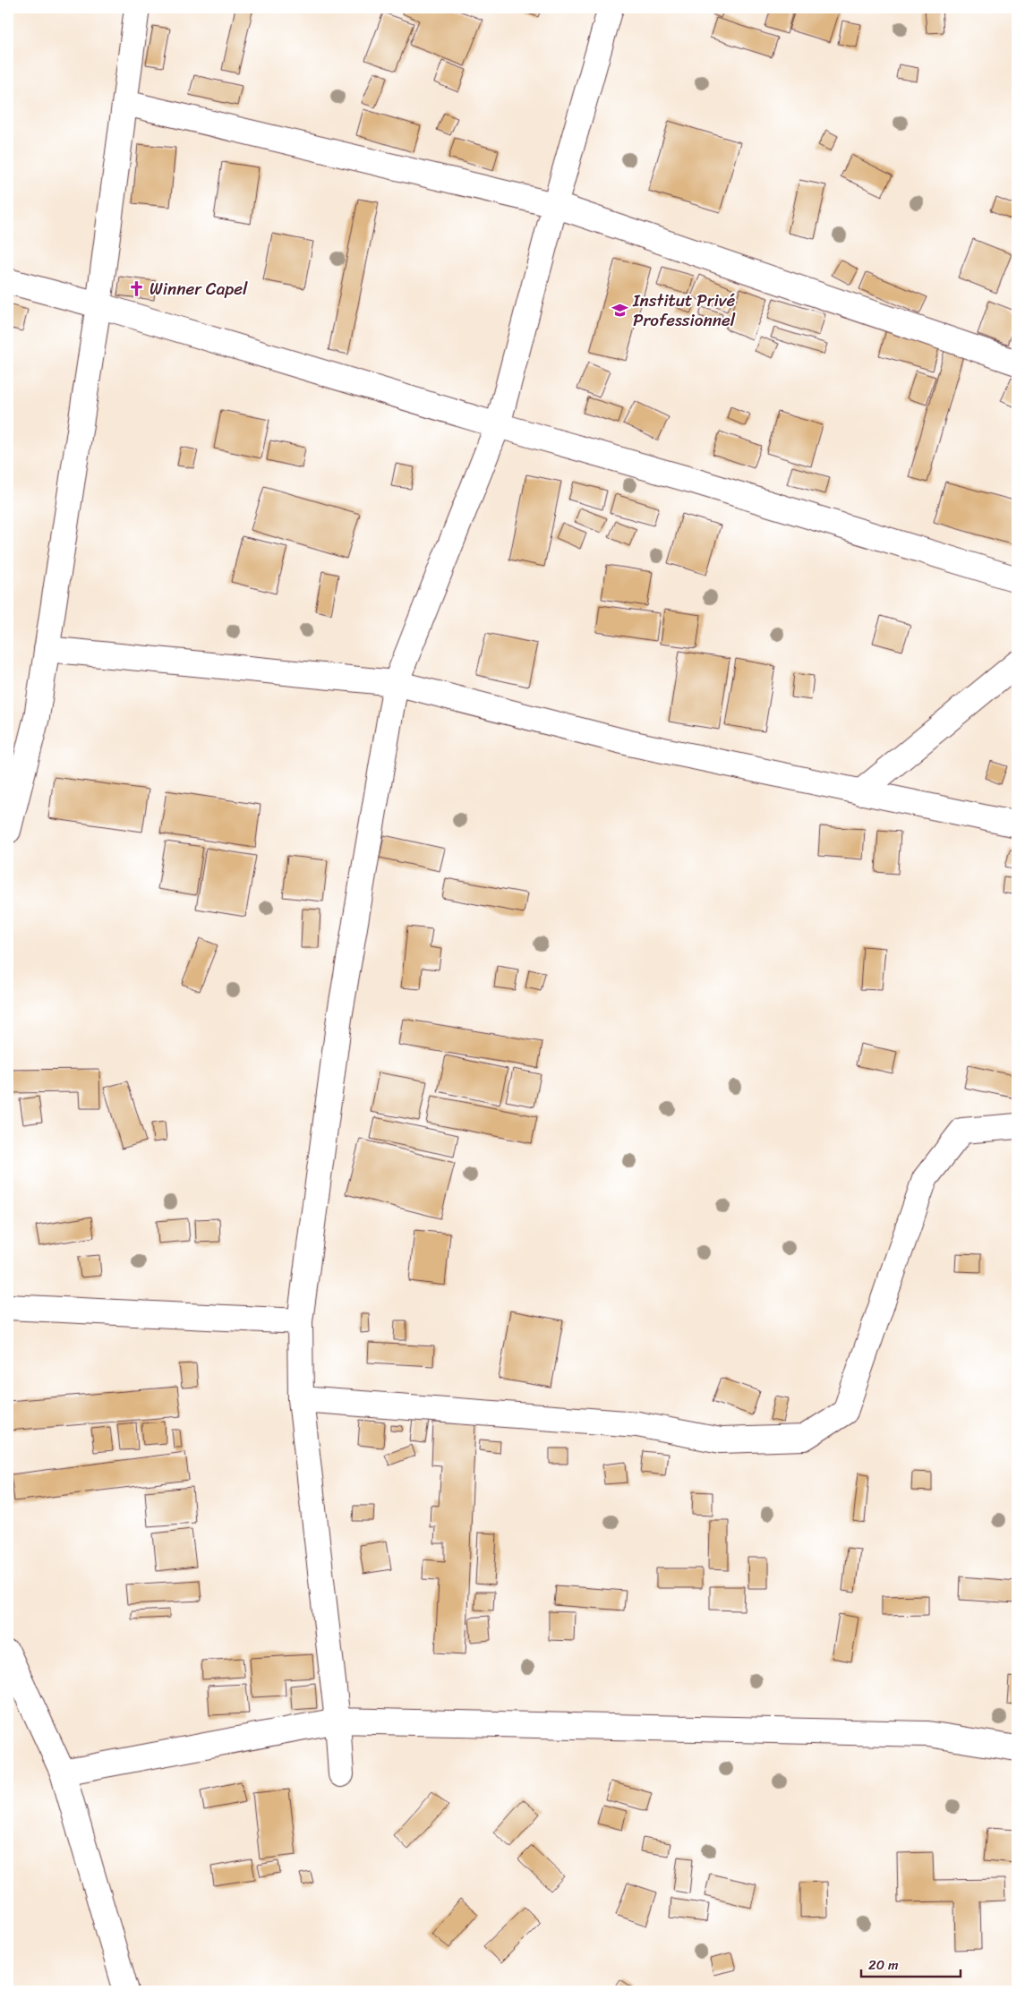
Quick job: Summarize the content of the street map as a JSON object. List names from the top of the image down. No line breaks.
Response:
{"places":{"church":["Winner Capel"],"school or university":["Institut Privé Professionnel"]},"scale_bar":"20 m"}
